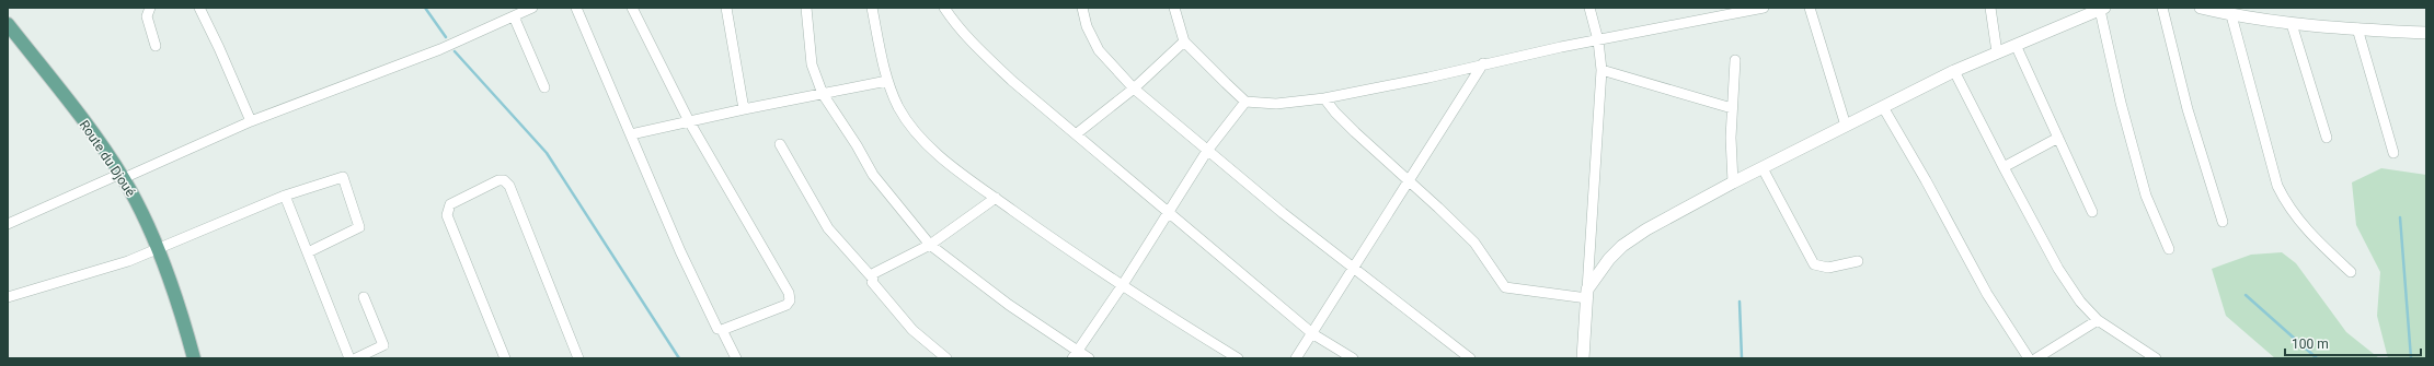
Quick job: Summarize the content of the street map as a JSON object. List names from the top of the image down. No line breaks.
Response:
{"streets":{"main road":["Route du Djoué"]},"scale_bar":"100 m"}
